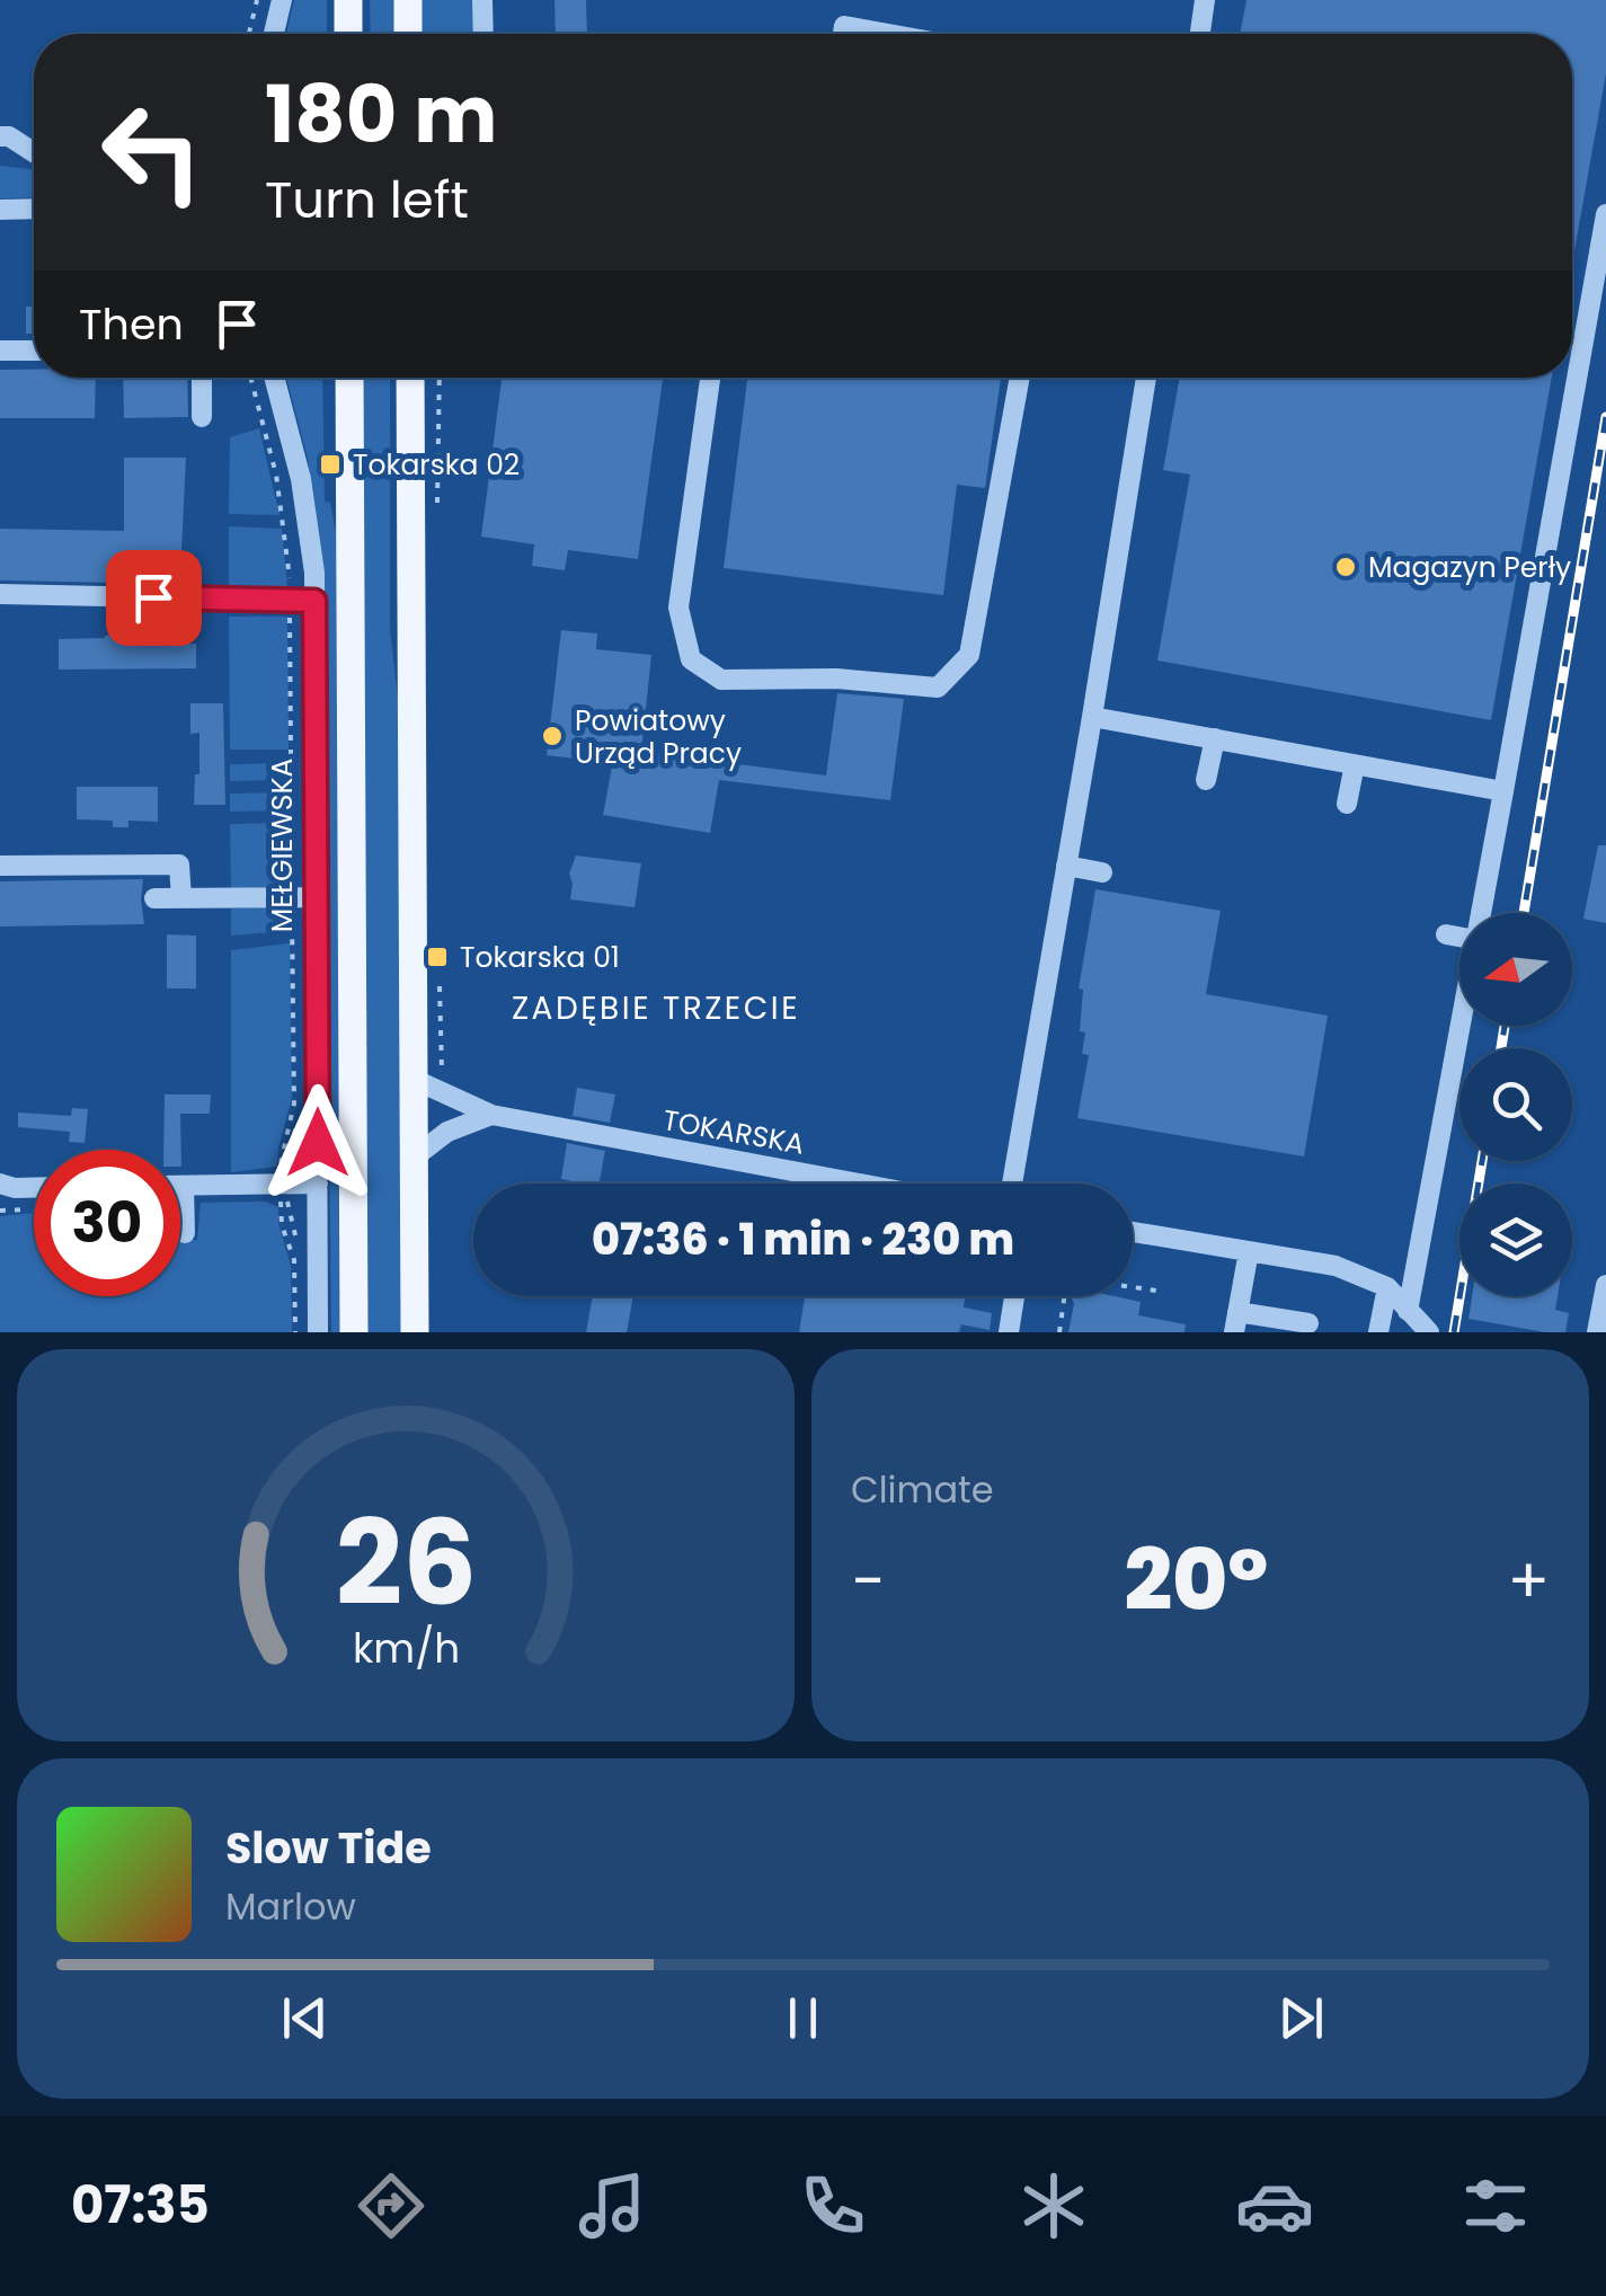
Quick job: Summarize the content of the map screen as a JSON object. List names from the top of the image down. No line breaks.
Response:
{"streets":{"street":["MEŁGIEWSKA","TOKARSKA"]},"districts":["ZADĘBIE TRZECIE"],"places":{"transit":["Tokarska 02","Tokarska 01"],"other":["Magazyn Perły","Powiatowy Urząd Pracy"]},"north":"left","page":{"turn":["180 m","Turn left"],"then":"Then","limit":"30","trip":"07:36 · 1 min · 230 m","tile":"Climate","heat":["−","20°","+"],"song":["Slow Tide","Marlow"],"tabs":"07:35","gauge":["26","km/h"]}}
